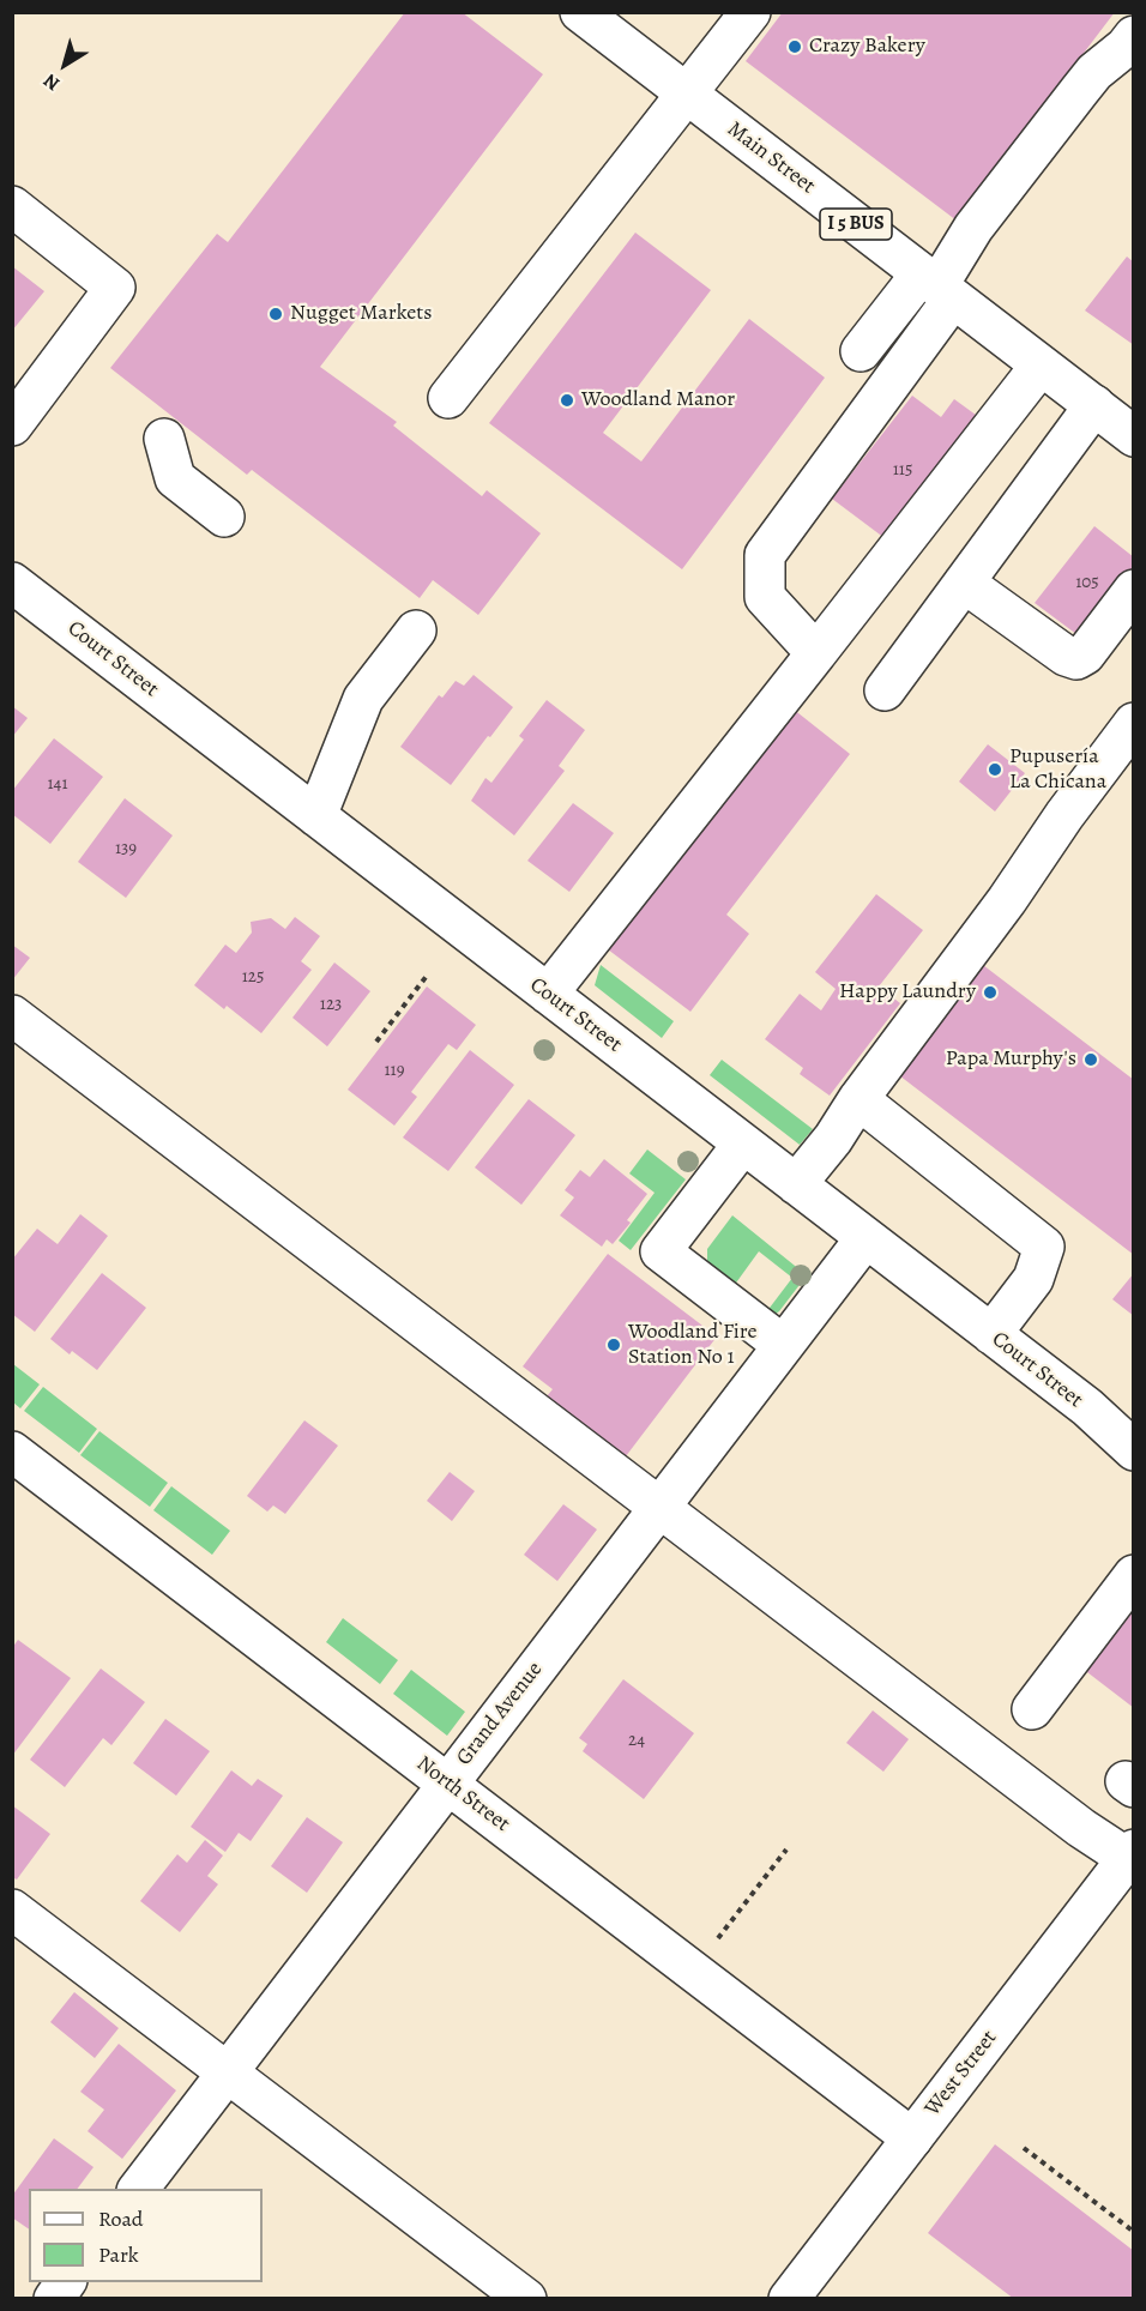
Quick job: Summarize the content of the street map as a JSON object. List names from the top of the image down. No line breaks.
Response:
{"streets":{"street":["Main Street","I 5 BUS","Court Street","Grand Avenue","North Street","West Street"]},"crossings":[["Court Street","Grand Avenue"],["Grand Avenue","North Street"],["North Street","West Street"]],"places":["Crazy Bakery","Nugget Markets","Woodland Manor","Pupusería La Chicana","Happy Laundry","Papa Murphy's","Woodland Fire Station No 1"],"house_numbers":["115","105","141","139","125","123","119","24"],"legend":["Road","Park"],"north":"bottom left"}
